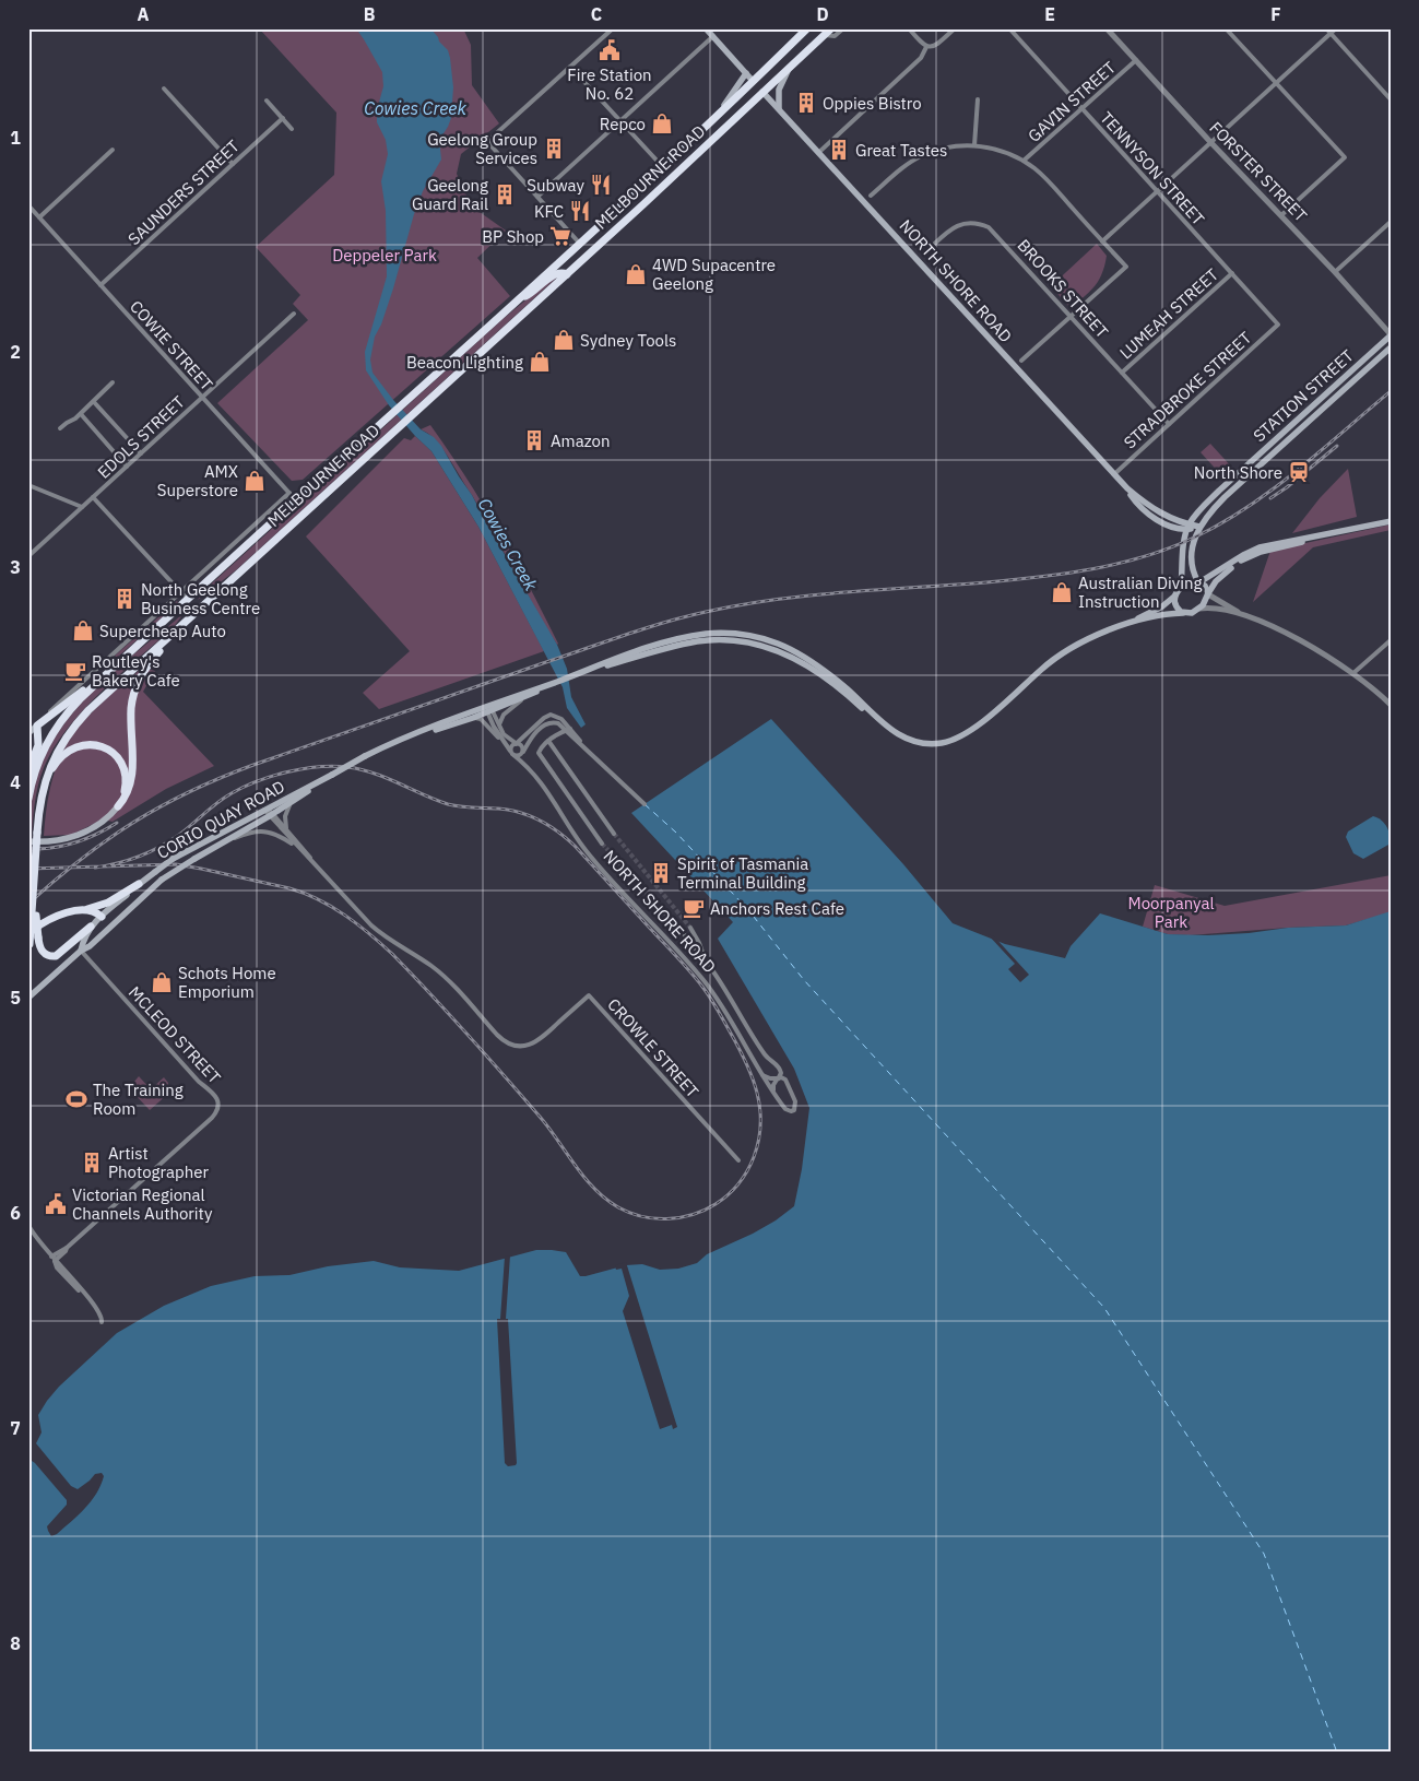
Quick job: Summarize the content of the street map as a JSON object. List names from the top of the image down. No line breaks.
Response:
{"streets":{"highway":["MELBOURNE ROAD"],"main road":["NORTH SHORE ROAD","STATION STREET","CORIO QUAY ROAD"],"street":["GAVIN STREET","TENNYSON STREET","FORSTER STREET","SAUNDERS STREET","BROOKS STREET","LUMEAH STREET","COWIE STREET","STRADBROKE STREET","EDOLS STREET","MCLEOD STREET","CROWLE STREET"]},"crossings":[["GAVIN STREET","TENNYSON STREET"],["GAVIN STREET","FORSTER STREET"],["TENNYSON STREET","LUMEAH STREET"],["TENNYSON STREET","STRADBROKE STREET"],["FORSTER STREET","STATION STREET"],["MELBOURNE ROAD","NORTH SHORE ROAD"],["MELBOURNE ROAD","COWIE STREET"],["SAUNDERS STREET","COWIE STREET"],["NORTH SHORE ROAD","STRADBROKE STREET"],["NORTH SHORE ROAD","STATION STREET"],["NORTH SHORE ROAD","CORIO QUAY ROAD"],["BROOKS STREET","LUMEAH STREET"],["BROOKS STREET","STRADBROKE STREET"],["COWIE STREET","EDOLS STREET"],["STATION STREET","CORIO QUAY ROAD"],["CORIO QUAY ROAD","MCLEOD STREET"]],"water":["Cowies Creek"],"parks":["Deppeler Park","Moorpanyal Park"],"places":{"public building":["Fire Station No. 62","Victorian Regional Channels Authority"],"building":["Oppies Bistro","Geelong Group Services","Great Tastes","Geelong Guard Rail","Amazon","North Geelong Business Centre","Spirit of Tasmania Terminal Building","Artist Photographer"],"shop":["Repco","4WD Supacentre Geelong","Sydney Tools","Beacon Lighting","AMX Superstore","Australian Diving Instruction","Supercheap Auto","Schots Home Emporium"],"restaurant":["Subway","KFC"],"supermarket":["BP Shop"],"station":["North Shore"],"cafe":["Routley's Bakery Cafe","Anchors Rest Cafe"],"sports":["The Training Room"]},"grid":{"columns":["A","B","C","D","E","F"],"rows":["1","2","3","4","5","6","7","8"]}}
